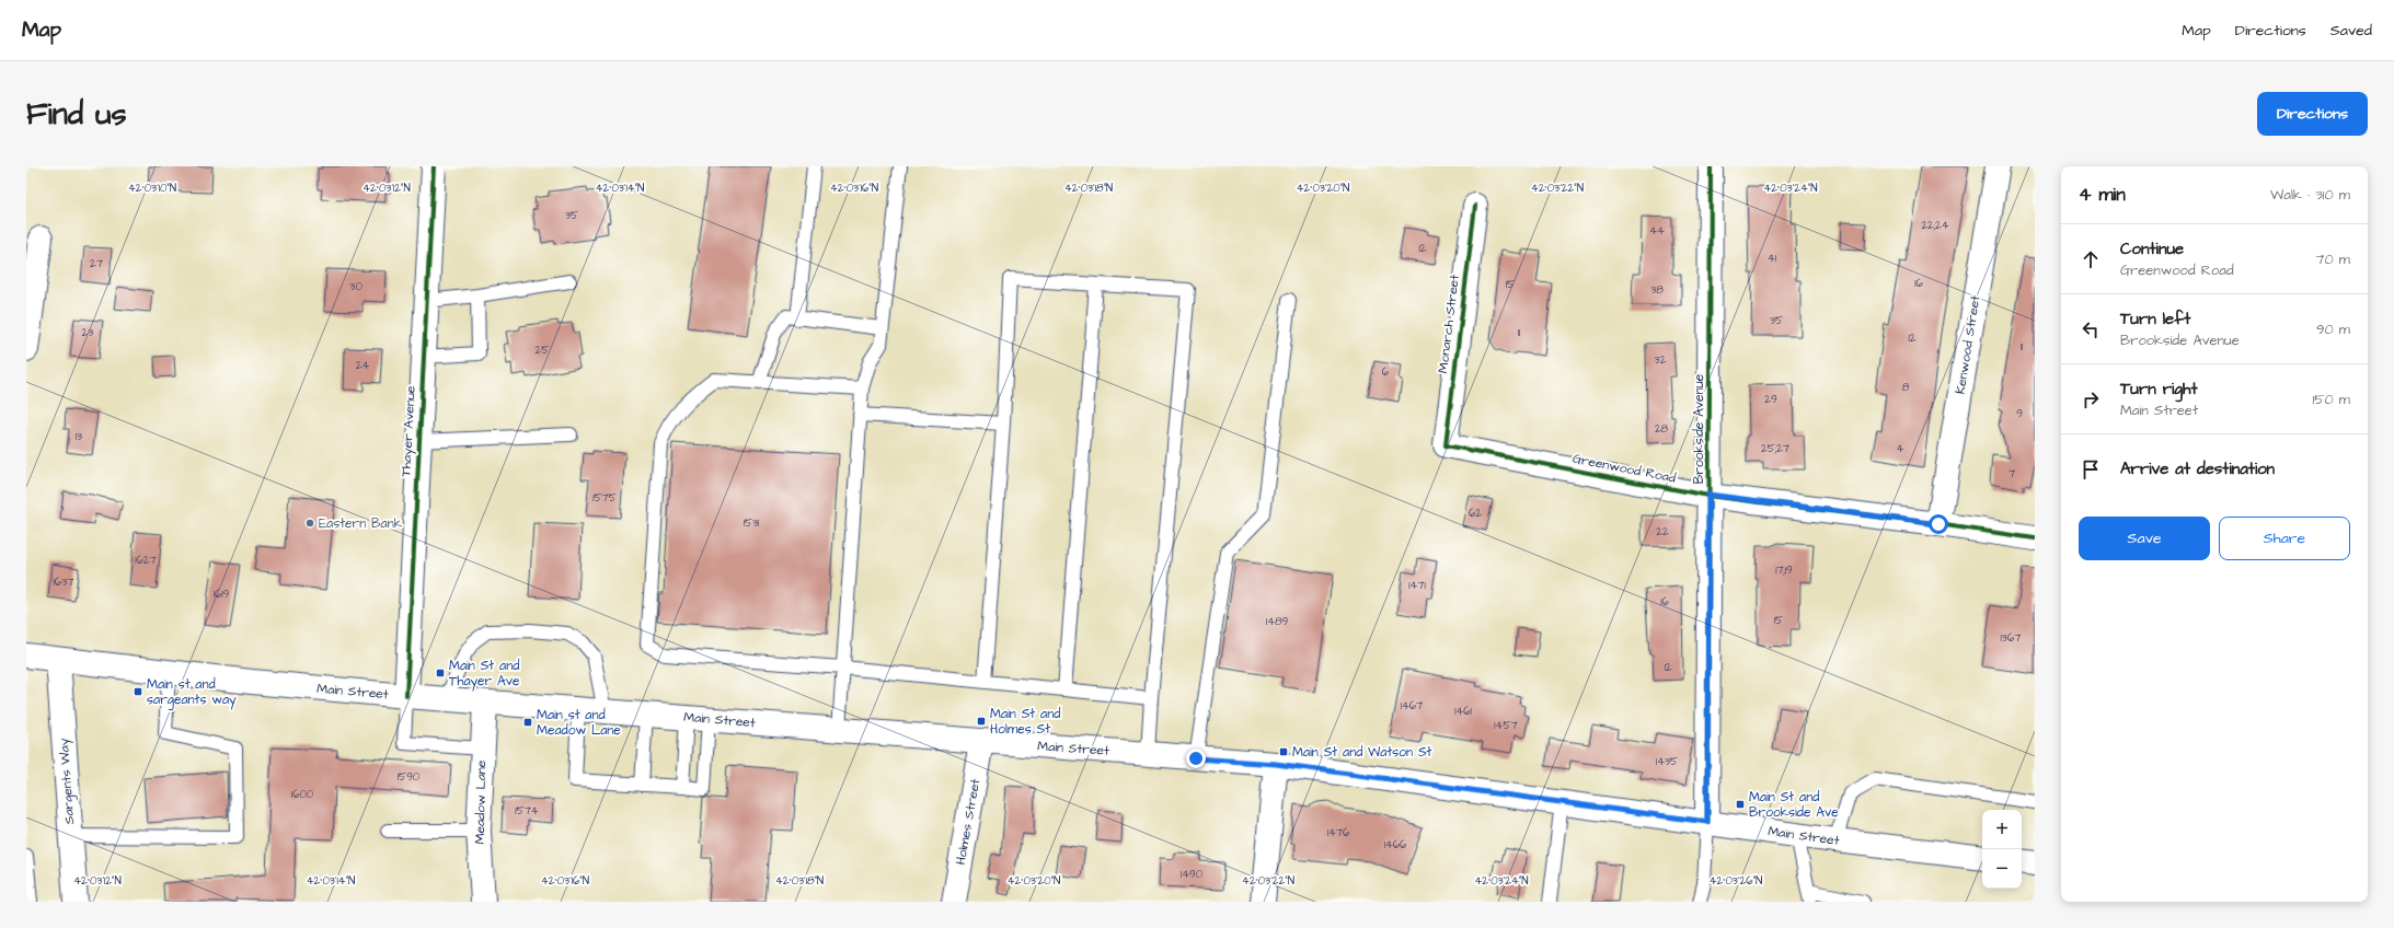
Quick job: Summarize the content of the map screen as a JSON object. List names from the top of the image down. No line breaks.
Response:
{"streets":{"street":["Monarch Street","Kenwood Street","Brookside Avenue","Thayer Avenue","Greenwood Road","Main Street","Sargents Way","Meadow Lane","Holmes Street"]},"crossings":[["Monarch Street","Greenwood Road"],["Kenwood Street","Greenwood Road"],["Brookside Avenue","Greenwood Road"],["Brookside Avenue","Main Street"],["Thayer Avenue","Main Street"],["Main Street","Sargents Way"],["Main Street","Meadow Lane"],["Main Street","Holmes Street"]],"places":{"other":["Eastern Bank"],"transit":["Main St and Thayer Ave","Main st and sargeants way","Main St and Holmes St","Main st and Meadow Lane","Main St and Watson St","Main St and Brookside Ave"]},"house_numbers":["35","22;24","44","12","41","27","16","15","30","38","35","23","11","12","11","25","32","24","6","8","29","9","28","13","25;27","4","7","1575","62","1531","22","1627","17;19","1637","1471","1619","16","15","1489","1367","12","1467","1461","1457","1435","1590","1600","1574","1476","1466","1490"],"page":{"header":"Map","nav":["Map","Directions","Saved"],"buttons":["Directions",["Save","Share"]],"title":"Find us","heading":["4 min","Walk · 310 m"],"list":[["Continue","Greenwood Road","70 m"],["Turn left","Brookside Avenue","90 m"],["Turn right","Main Street","150 m"],"Arrive at destination"],"map_buttons":["+","−"]},"coordinates":["42°03'16\"N","42°03'20\"N","42°03'22\"N","42°03'24\"N","42°03'10\"N","42°03'12\"N","42°03'14\"N","42°03'18\"N","42°03'26\"N"]}
